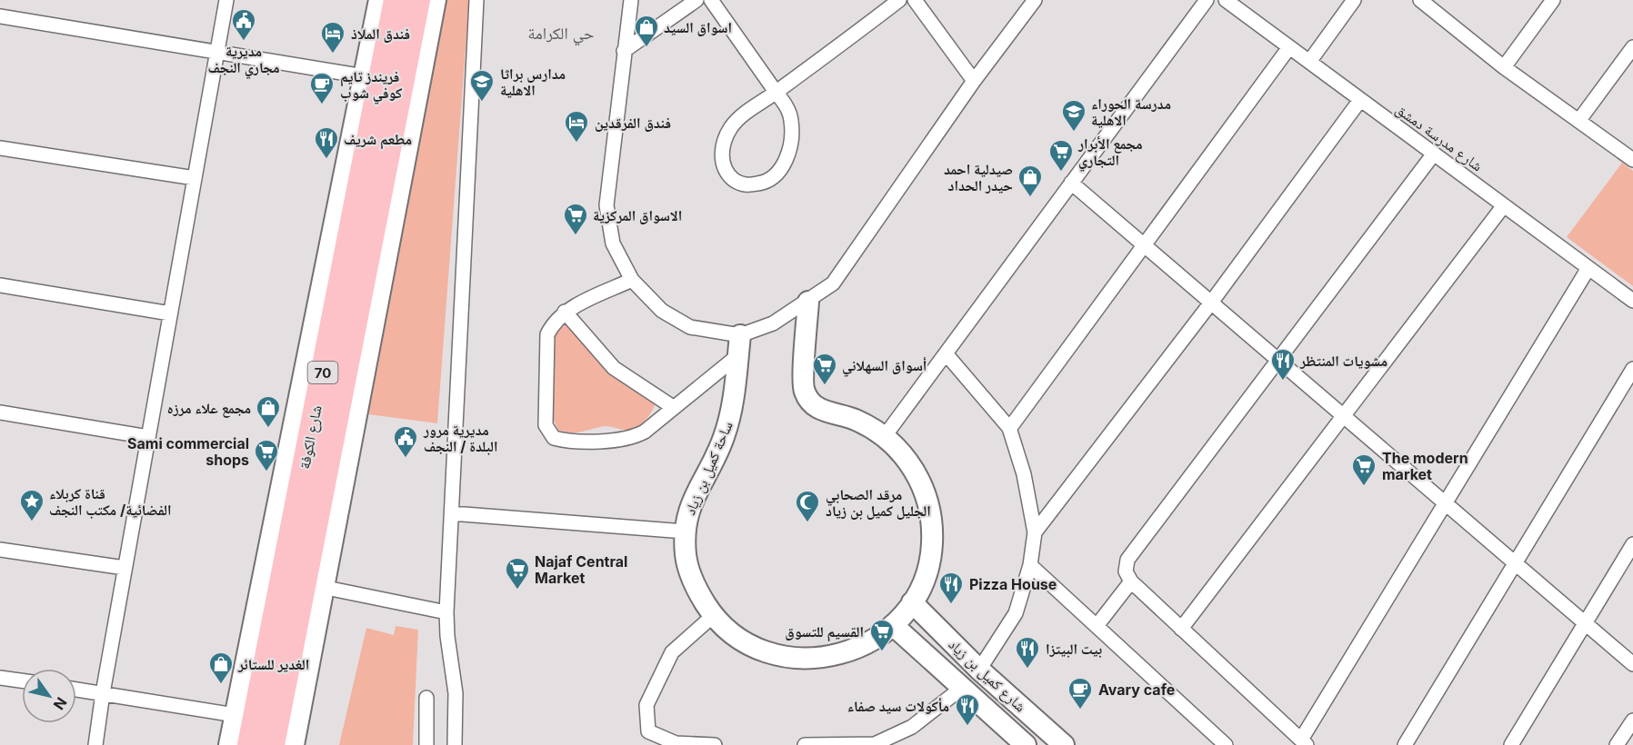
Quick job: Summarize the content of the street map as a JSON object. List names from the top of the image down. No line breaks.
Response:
{"streets":{"highway":["70","شارع الكوفة"],"main road":["ساحة كميل بن زياد","شارع كميل بن زياد"],"street":["شارع مدرسة دمشق"]},"crossings":[["ساحة كميل بن زياد","شارع كميل بن زياد"]],"districts":["حي الكرامة"],"places":{"public building":["مديرية مجاري النجف","مديرية مرور البلدة / النجف"],"shop":["اسواق السيد","صيدلية احمد حيدر الحداد","مجمع علاء مرزه","الغدير للستائر"],"hotel":["فندق الملاذ","فندق الفرقدين"],"school or university":["مدارس براثا الاهلية","مدرسة الحوراء الاهلية"],"cafe":["فريندز تايم كوفي شوب","Avary cafe"],"restaurant":["مطعم شريف","مشويات المنتظر","Pizza House","بيت البيتزا","مأكولات سيد صفاء"],"supermarket":["مجمع الأبرار التجاري","الاسواق المركزية","أسواق السهلاني","Sami commercial shops","The modern market","Najaf Central Market","القسيم للتسوق"],"place":["قناة كربلاء الفضائية/ مكتب النجف"],"mosque":["مرقد الصحابي الجليل كميل بن زياد"]},"north":"bottom right"}
